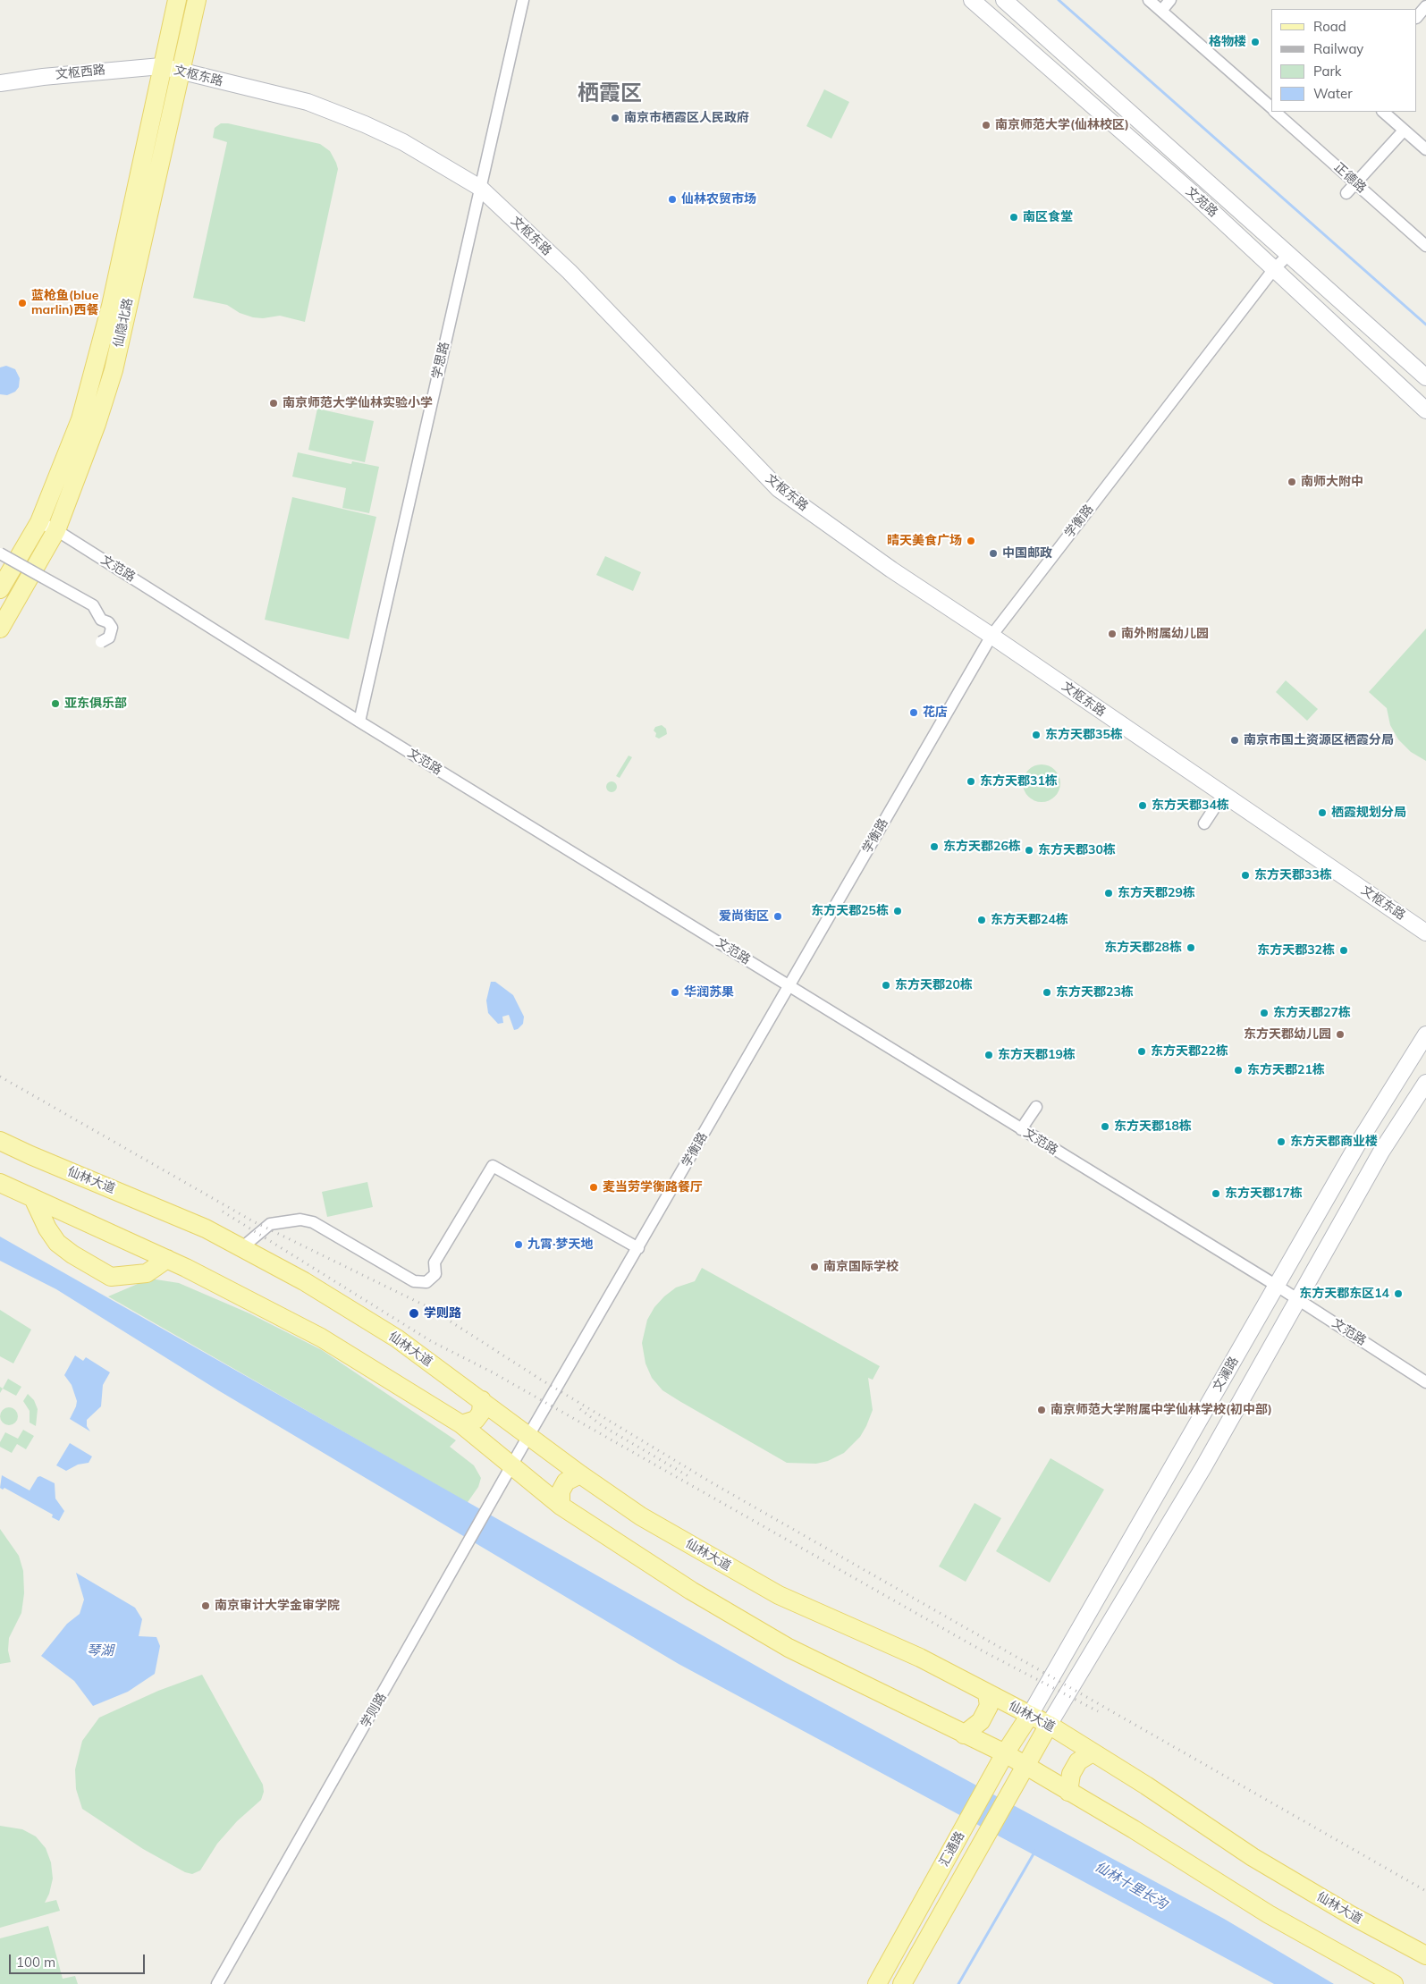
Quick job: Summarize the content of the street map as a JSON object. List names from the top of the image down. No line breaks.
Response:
{"streets":{"main road":["文枢西路","文枢东路","文苑路","仙隐北路","仙林大道","文澜路","汇通路"],"street":["正德路","学思路","学衡路","文范路","学则路"]},"crossings":[["文枢西路","文枢东路"],["文枢西路","仙隐北路"],["文枢东路","仙隐北路"],["文枢东路","学思路"],["文枢东路","学衡路"],["文苑路","学衡路"],["仙隐北路","文范路"],["学思路","文范路"],["学衡路","文范路"],["学衡路","仙林大道"],["学衡路","学则路"],["文范路","文澜路"],["仙林大道","文澜路"],["仙林大道","学则路"],["仙林大道","汇通路"],["文澜路","汇通路"]],"districts":["栖霞区"],"water":["琴湖","仙林十里长沟"],"places":["格物楼","南京市栖霞区人民政府","南京师范大学(仙林校区)","仙林农贸市场","南区食堂","蓝枪鱼(blue marlin)西餐","南京师范大学仙林实验小学","南师大附中","晴天美食广场","中国邮政","南外附属幼儿园","亚东俱乐部","花店","东方天郡35栋","南京市国土资源区栖霞分局","东方天郡31栋","东方天郡34栋","栖霞规划分局","东方天郡26栋","东方天郡30栋","东方天郡33栋","东方天郡29栋","东方天郡25栋","爱尚街区","东方天郡24栋","东方天郡28栋","东方天郡32栋","东方天郡20栋","华润苏果","东方天郡23栋","东方天郡27栋","东方天郡幼儿园","东方天郡22栋","东方天郡19栋","东方天郡21栋","东方天郡18栋","东方天郡商业楼","麦当劳学衡路餐厅","东方天郡17栋","九霄·梦天地","南京国际学校","东方天郡东区14","学则路","南京师范大学附属中学仙林学校(初中部)","南京审计大学金审学院"],"legend":["Road","Railway","Park","Water"],"scale_bar":"100 m"}
